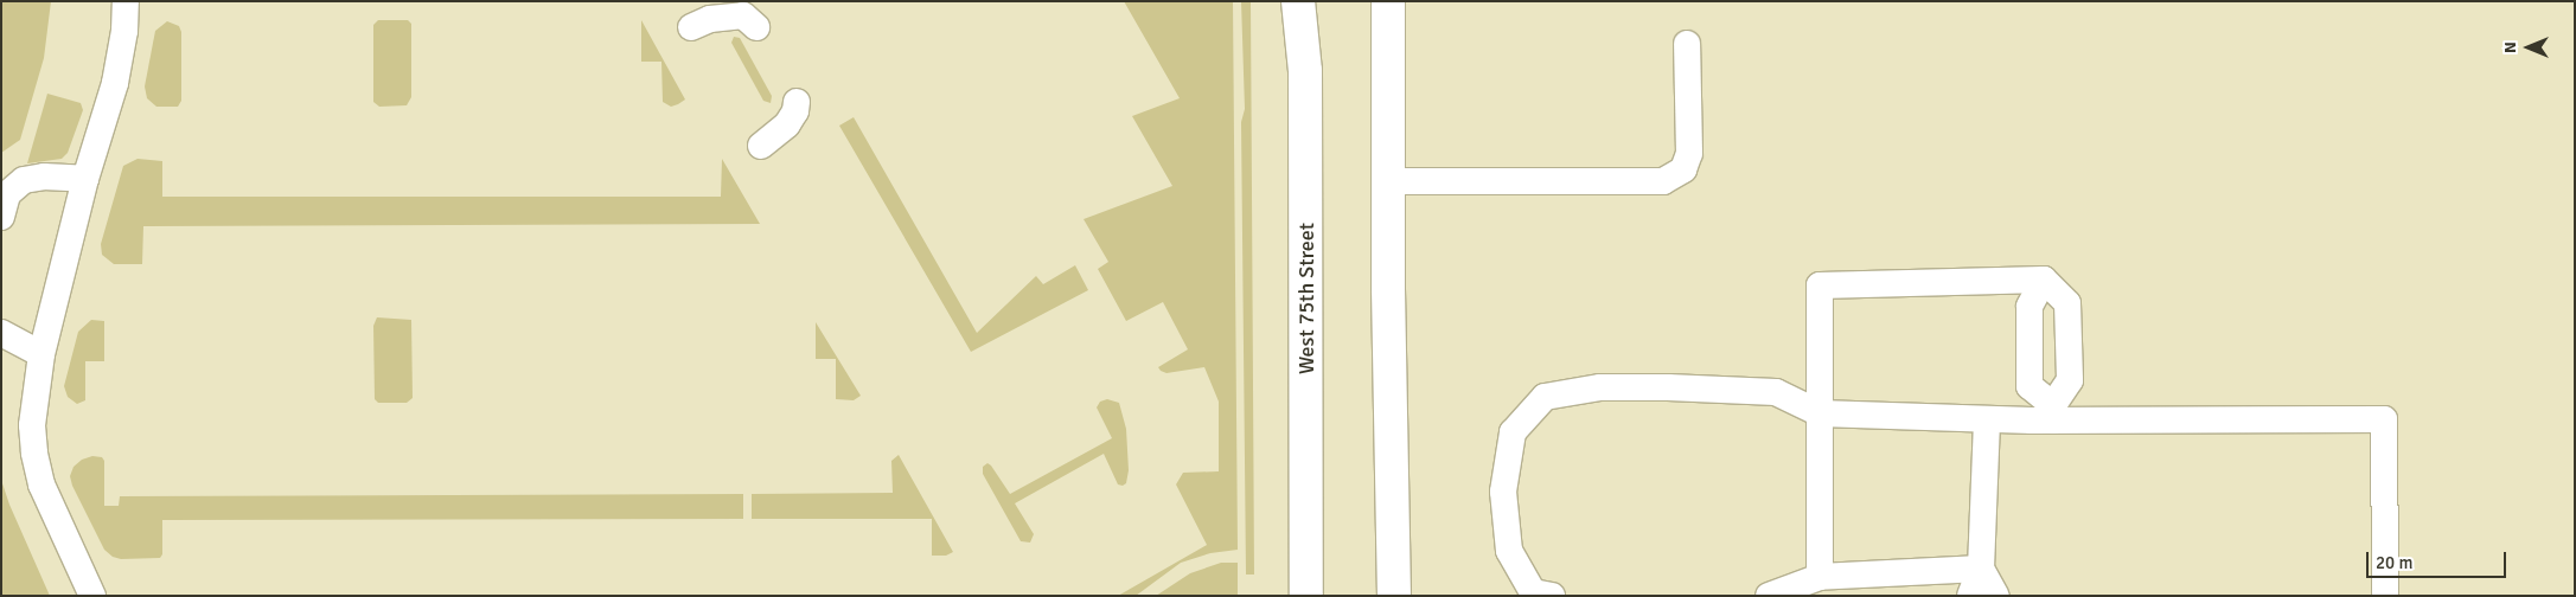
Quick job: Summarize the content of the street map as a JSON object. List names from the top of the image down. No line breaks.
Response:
{"streets":{"main road":["West 75th Street"]},"scale_bar":"20 m","north":"left"}
